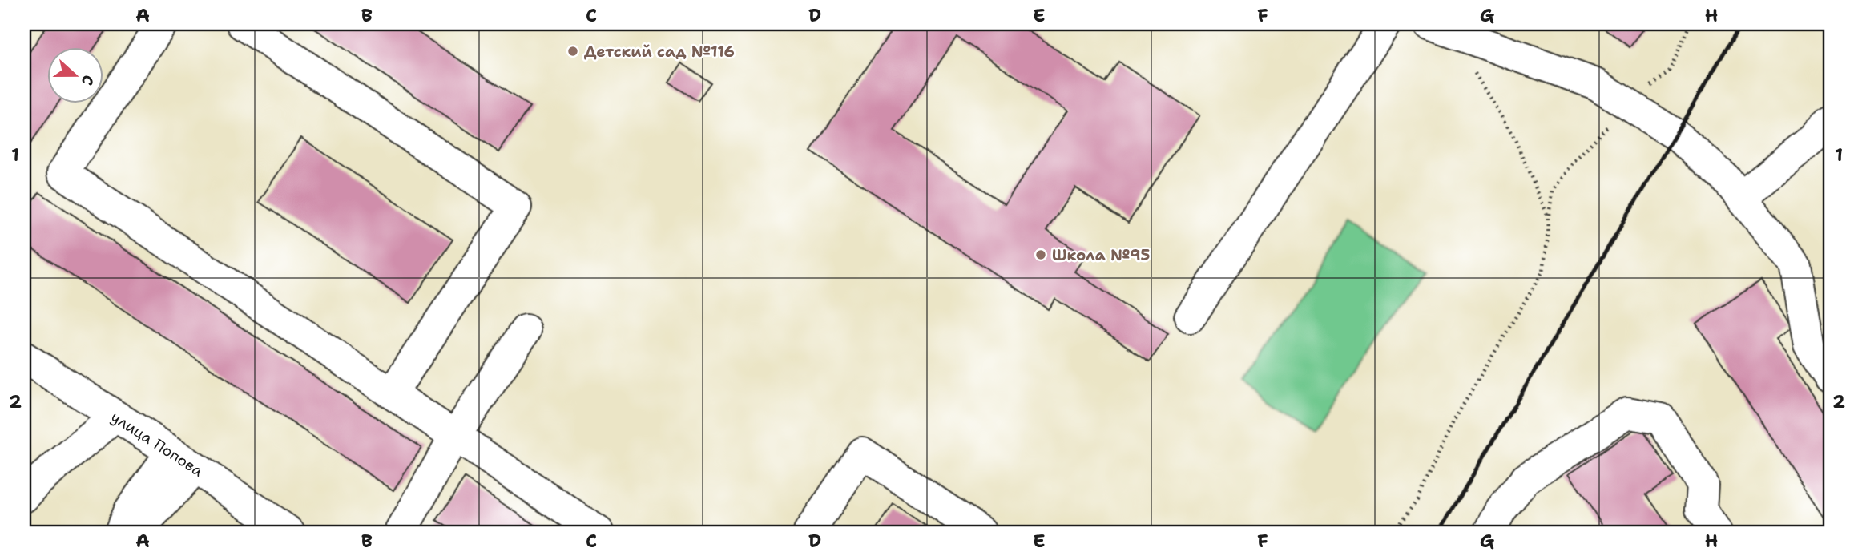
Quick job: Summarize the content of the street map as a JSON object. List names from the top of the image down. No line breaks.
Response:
{"streets":{"street":["улица Попова"]},"places":["Детский сад №116","Школа №95"],"north":"right","grid":{"columns":["A","B","C","D","E","F","G","H"],"rows":["1","2"]}}
